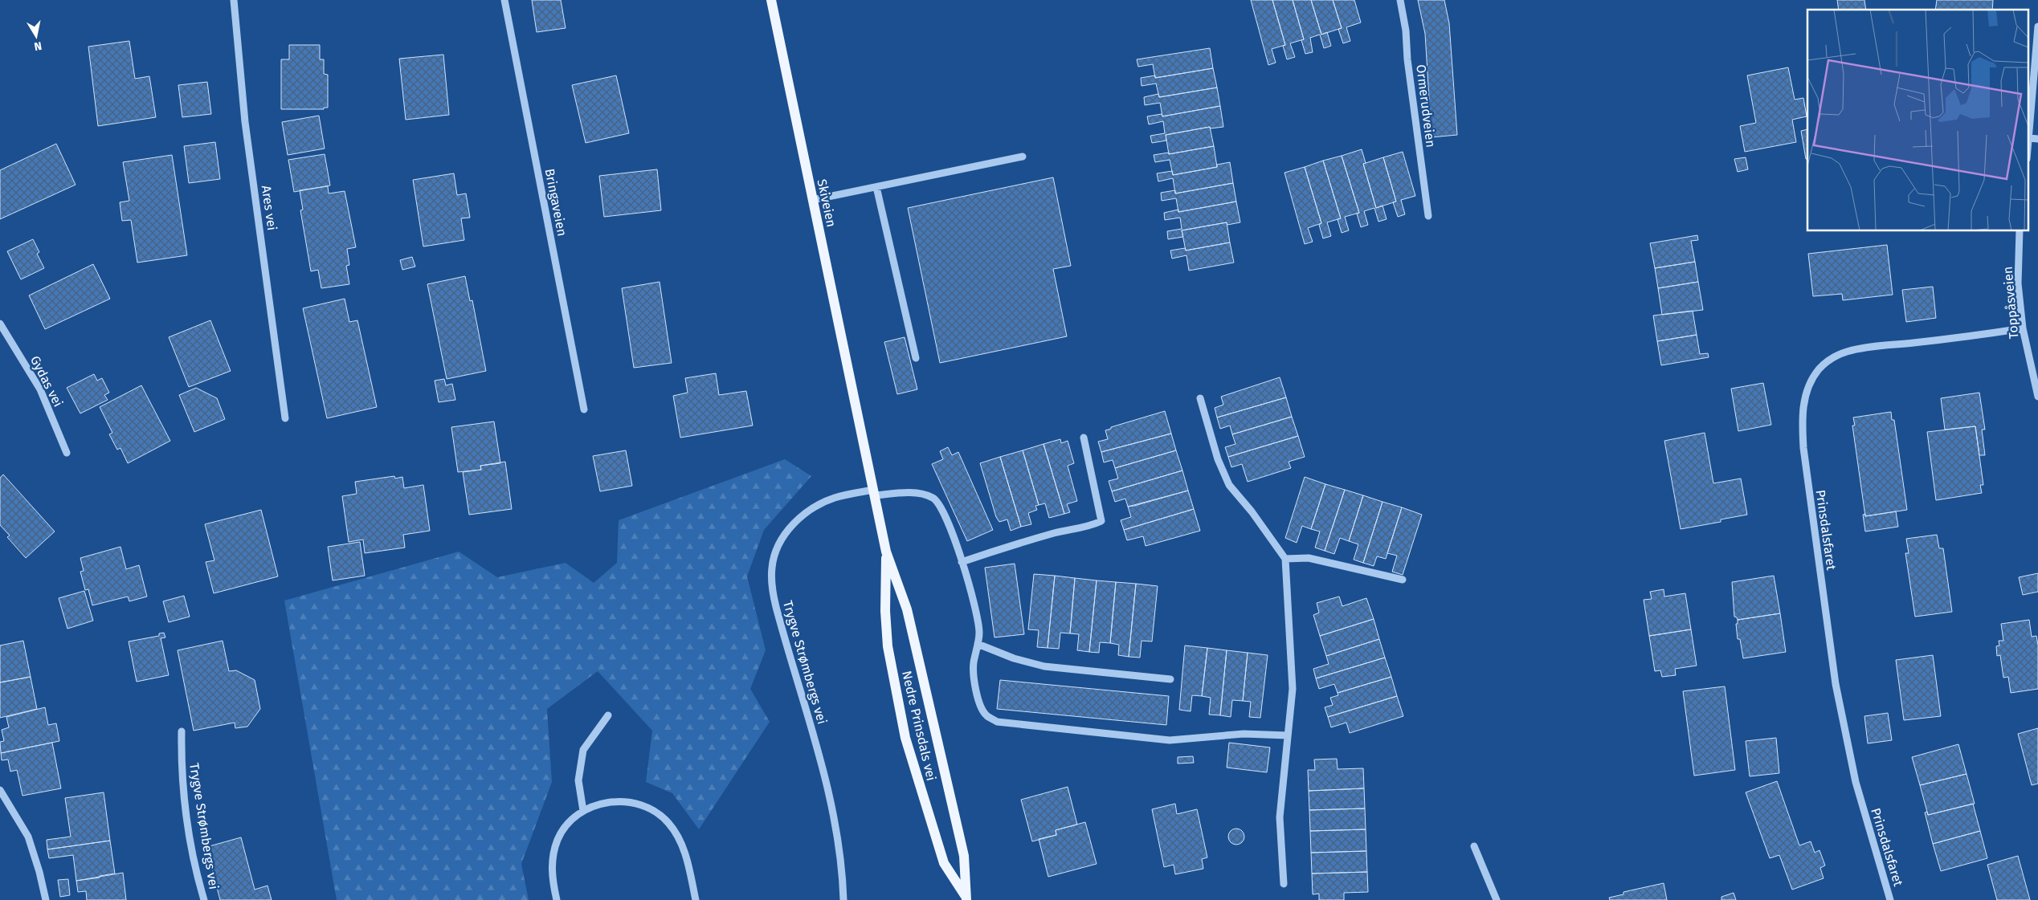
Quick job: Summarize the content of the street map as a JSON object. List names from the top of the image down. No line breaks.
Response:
{"streets":{"main road":["Skiveien","Nedre Prinsdals vei"],"street":["Ormerudveien","Bringaveien","Ares vei","Toppåsveien","Gydas vei","Prinsdalsfaret","Trygve Strømbergs vei"]},"crossings":[["Skiveien","Nedre Prinsdals vei"],["Toppåsveien","Prinsdalsfaret"],["Trygve Strømbergs vei","Nedre Prinsdals vei"]],"north":"bottom"}
